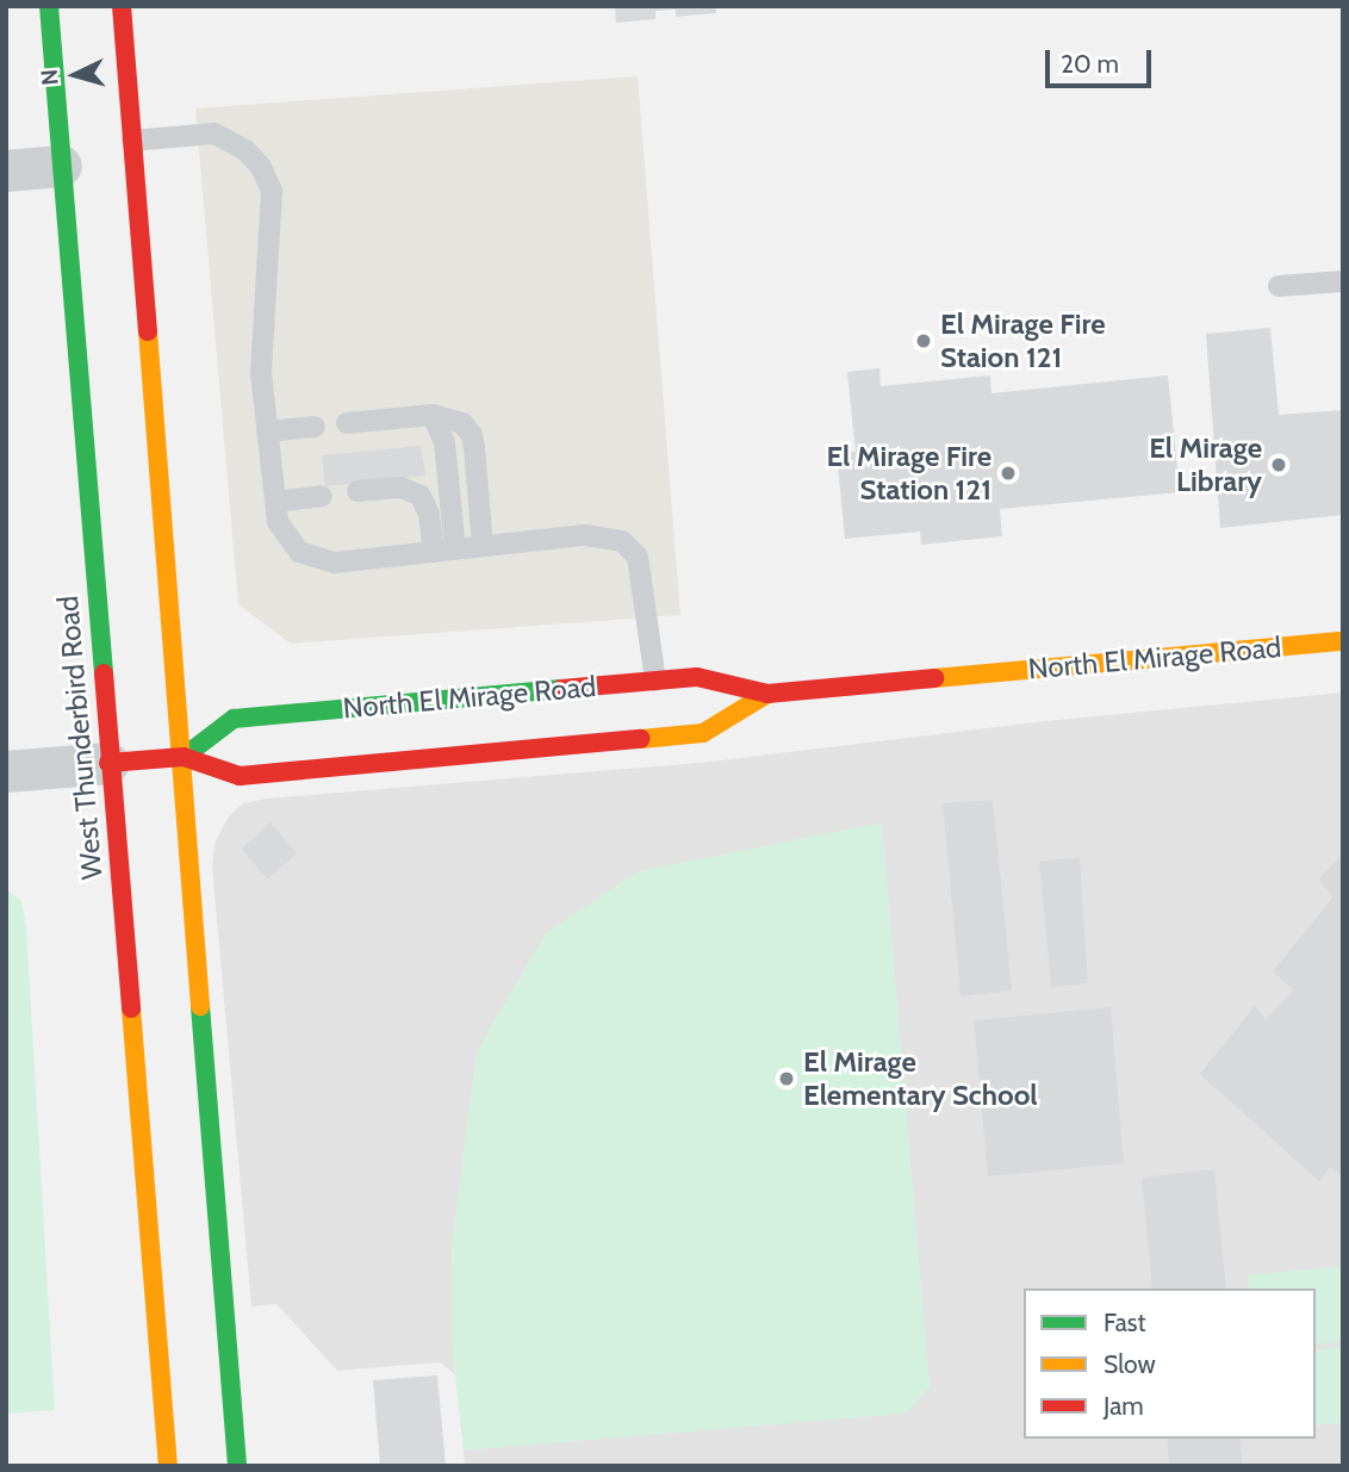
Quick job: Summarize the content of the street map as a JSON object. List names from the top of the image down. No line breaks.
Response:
{"streets":{"main road":["North El Mirage Road","West Thunderbird Road"]},"crossings":[["North El Mirage Road","West Thunderbird Road"]],"places":["El Mirage Fire Staion 121","El Mirage Library","El Mirage Fire Station 121","El Mirage Elementary School"],"legend":["Fast","Slow","Jam"],"scale_bar":"20 m","north":"left"}
